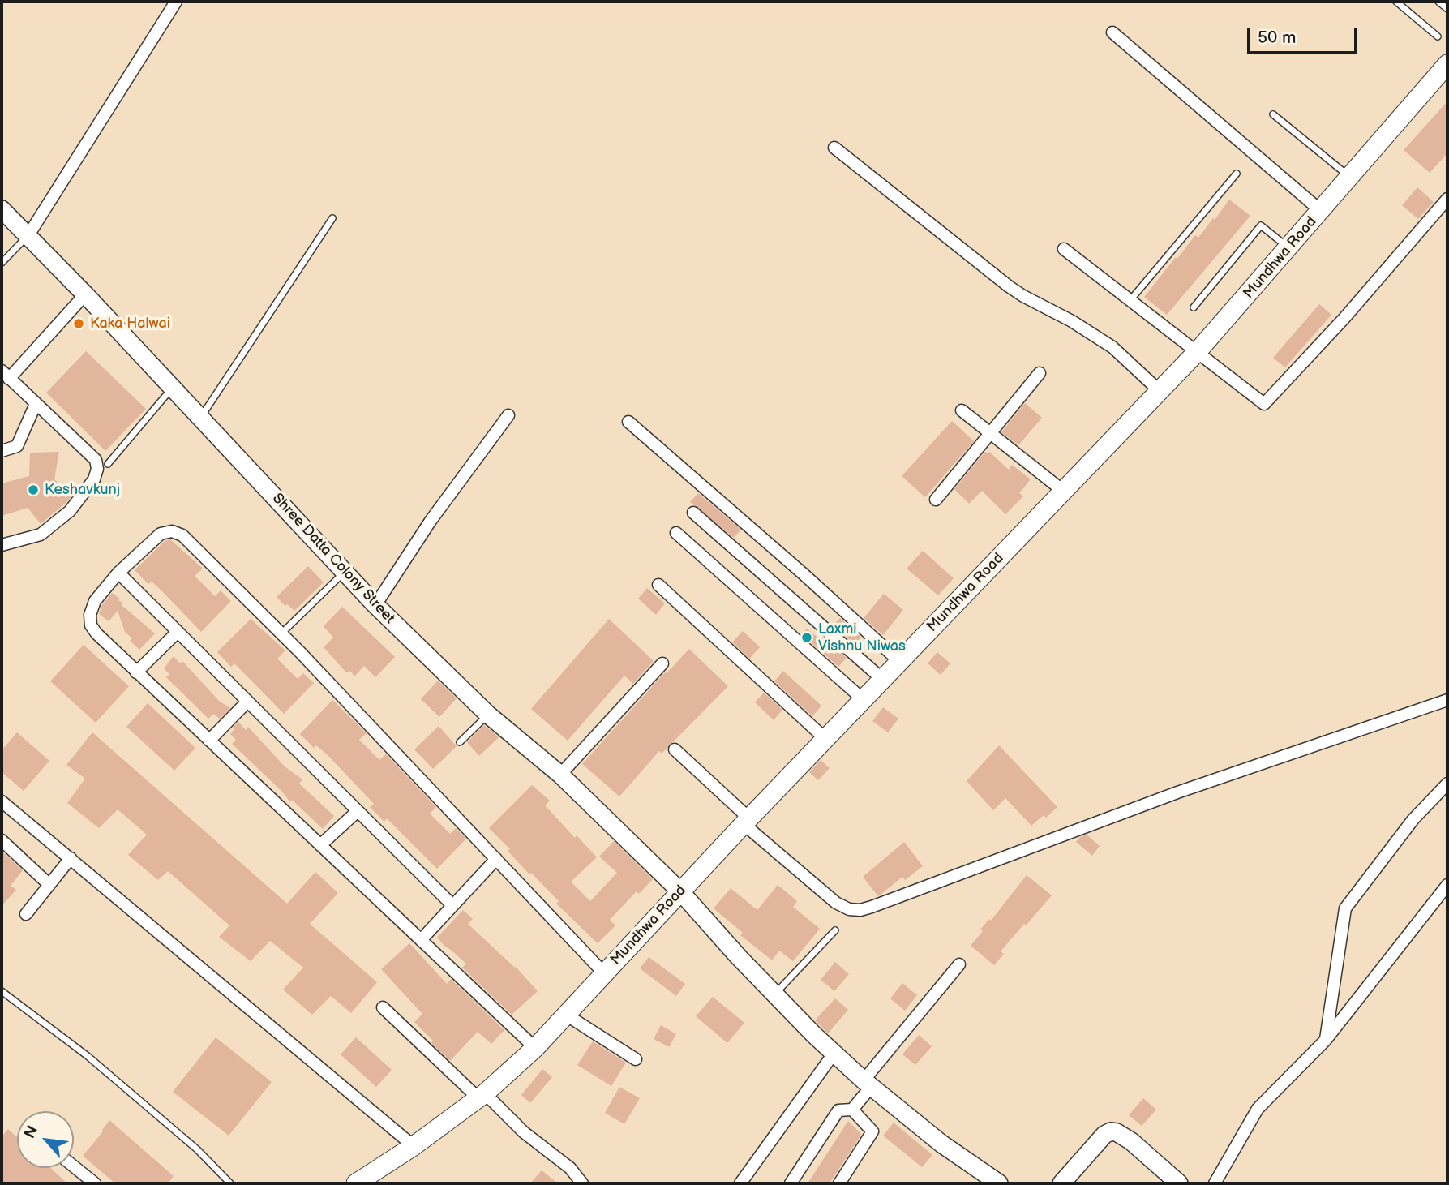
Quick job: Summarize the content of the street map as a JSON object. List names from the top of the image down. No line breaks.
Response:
{"streets":{"main road":["Mundhwa Road"],"street":["Shree Datta Colony Street"]},"crossings":[["Mundhwa Road","Shree Datta Colony Street"]],"places":["Kaka Halwai","Keshavkunj","Laxmi Vishnu Niwas"],"scale_bar":"50 m","north":"top left"}
